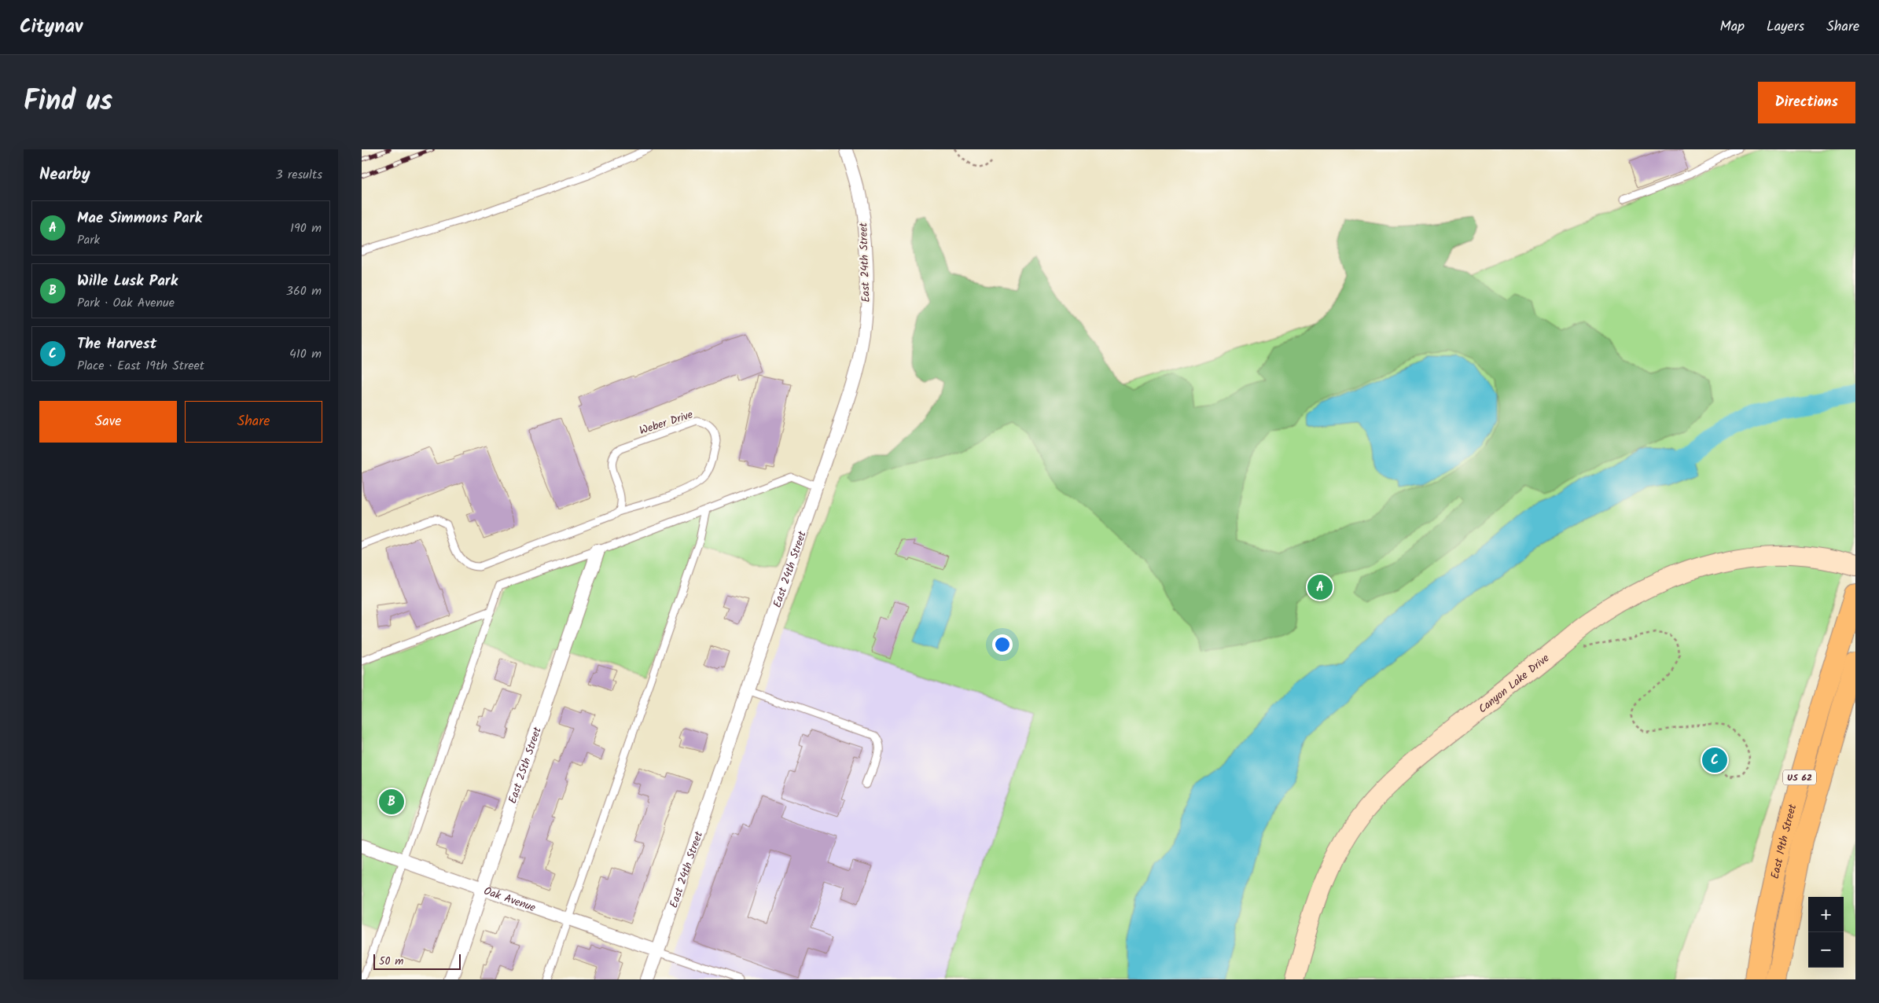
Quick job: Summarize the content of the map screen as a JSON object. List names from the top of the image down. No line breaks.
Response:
{"streets":{"main road":["US 62","East 19th Street"],"street":["East 24th Street","Canyon Lake Drive","East 25th Street","Oak Avenue"],"lane":["Weber Drive"]},"crossings":[["East 24th Street","Oak Avenue"],["East 25th Street","Oak Avenue"]],"scale_bar":"50 m","page":{"header":"Citynav","nav":["Map","Layers","Share"],"title":"Find us","buttons":["Directions",["Save","Share"]],"heading":["Nearby","3 results"],"list":[{"mark":"A","name":"Mae Simmons Park","note":"Park","value":"190 m"},{"mark":"B","name":"Wille Lusk Park","note":"Park · Oak Avenue","value":"360 m"},{"mark":"C","name":"The Harvest","note":"Place · East 19th Street","value":"410 m"}],"pins":["A","C","B"],"map_buttons":["+","−"],"scale":"50 m"}}
